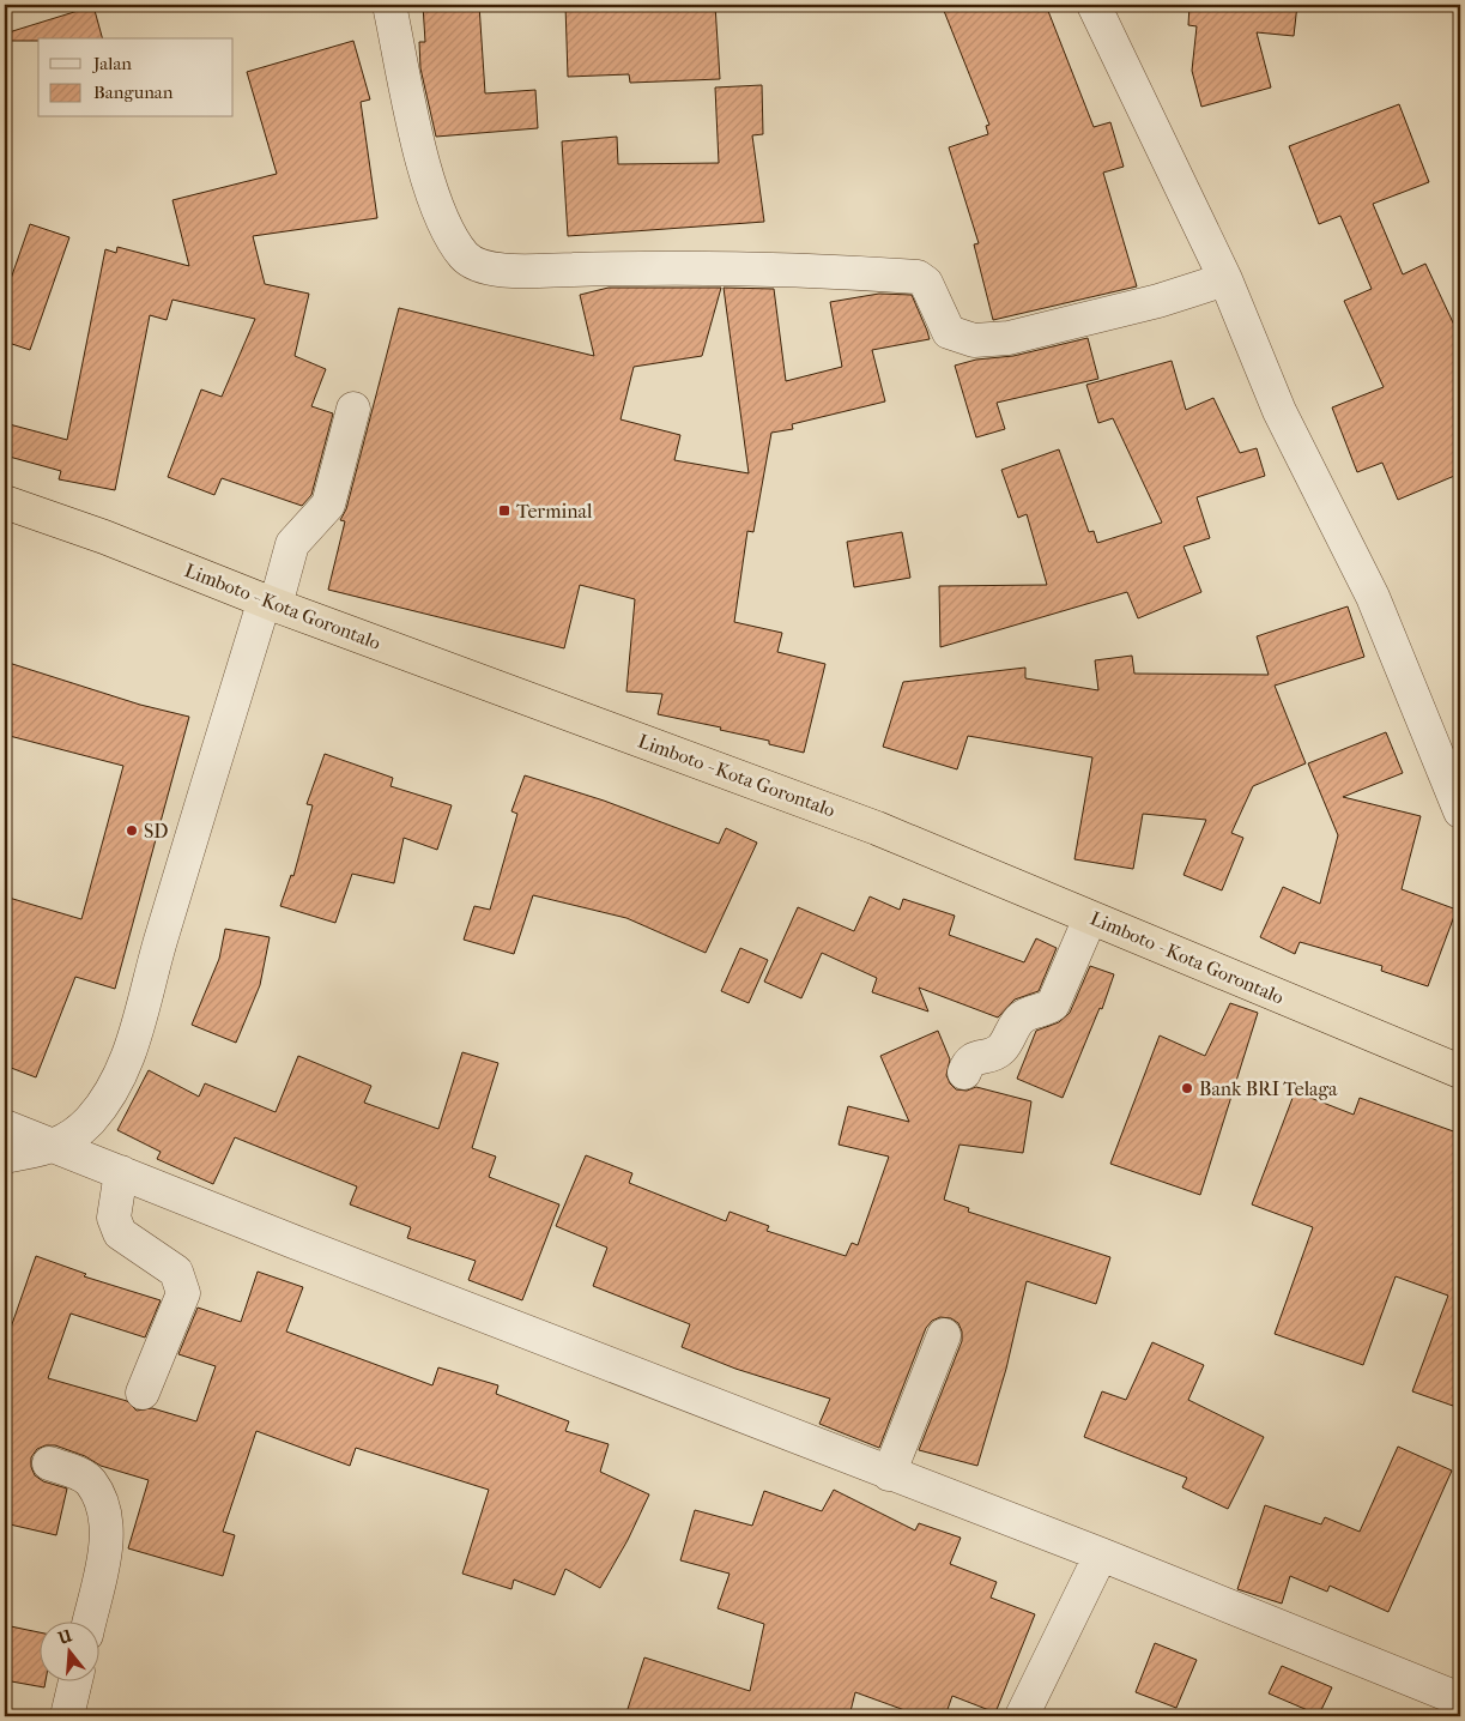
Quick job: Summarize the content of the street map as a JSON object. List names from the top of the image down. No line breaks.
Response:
{"streets":{"highway":["Limboto - Kota Gorontalo"]},"places":{"transit":["Terminal"],"other":["SD","Bank BRI Telaga"]},"legend":["Jalan","Bangunan"],"north":"top"}
